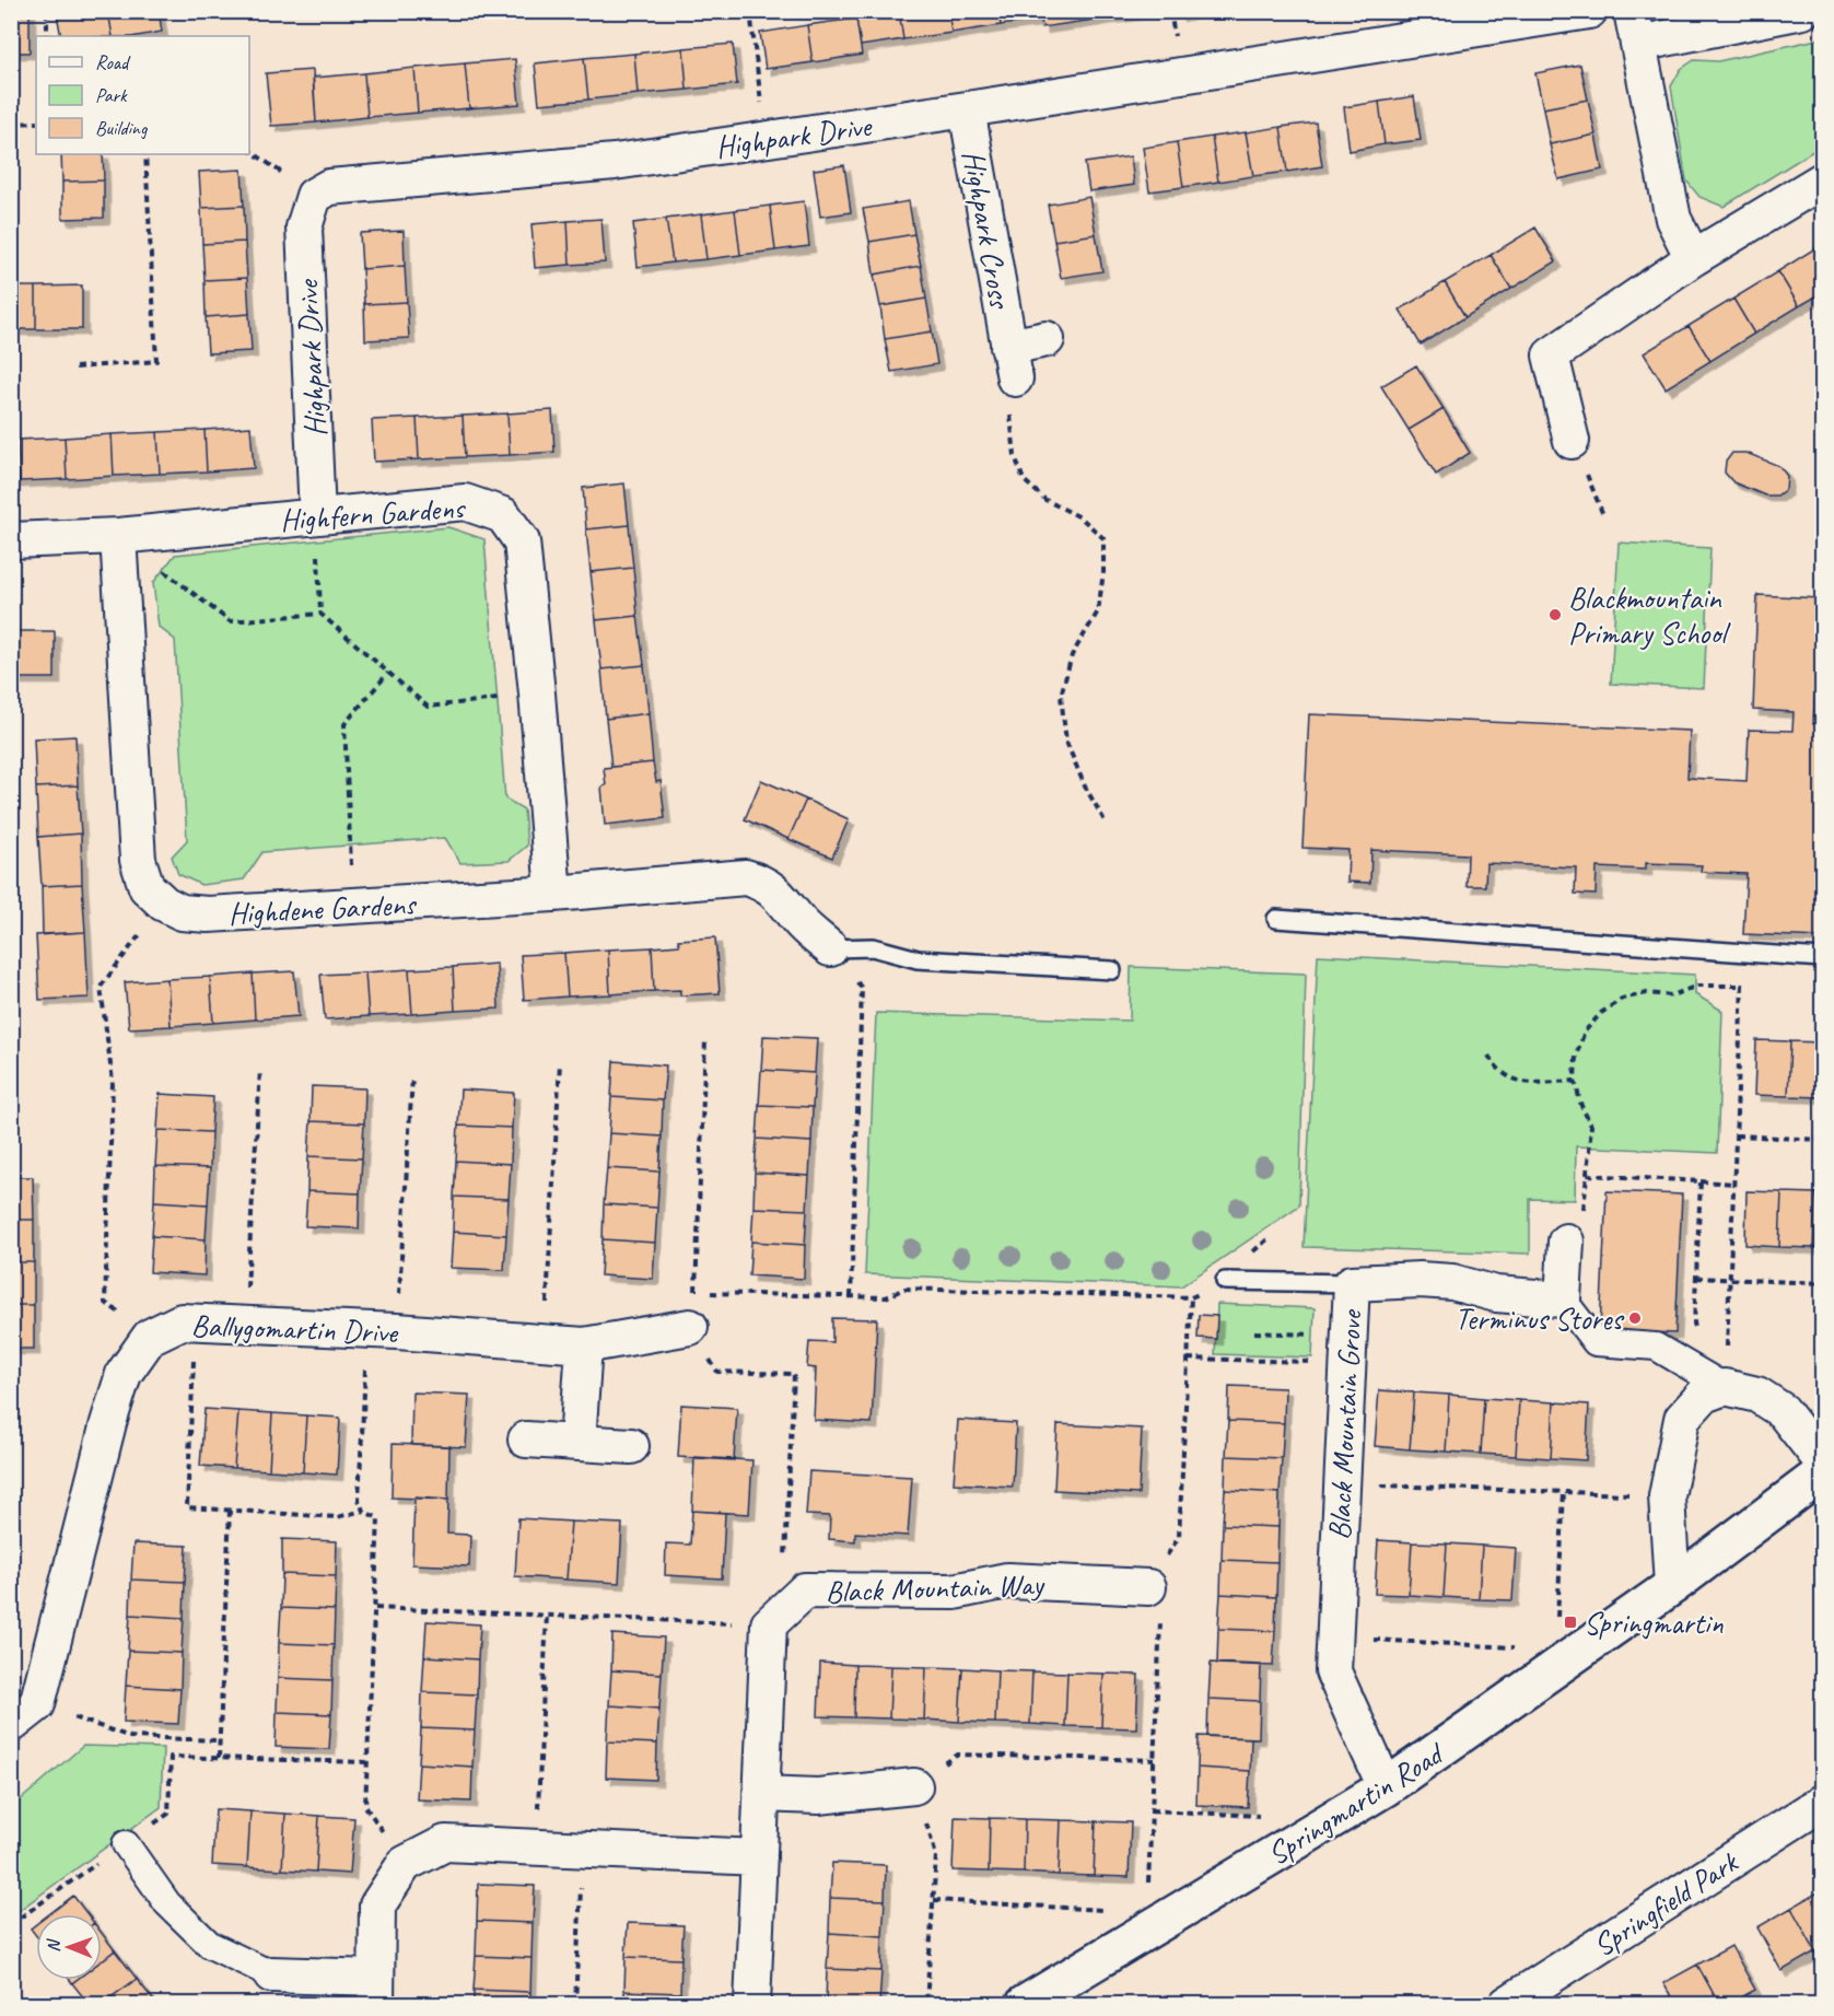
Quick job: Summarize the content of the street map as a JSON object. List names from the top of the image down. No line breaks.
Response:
{"streets":{"street":["Highpark Drive","Highpark Cross","Highfern Gardens","Highdene Gardens","Ballygomartin Drive","Black Mountain Grove","Black Mountain Way","Springmartin Road","Springfield Park"]},"crossings":[["Highpark Drive","Highpark Cross"],["Highpark Drive","Highfern Gardens"],["Highfern Gardens","Highdene Gardens"],["Black Mountain Grove","Springmartin Road"]],"places":{"other":["Blackmountain Primary School","Terminus Stores"],"transit":["Springmartin"]},"legend":["Road","Park","Building"],"north":"left"}
